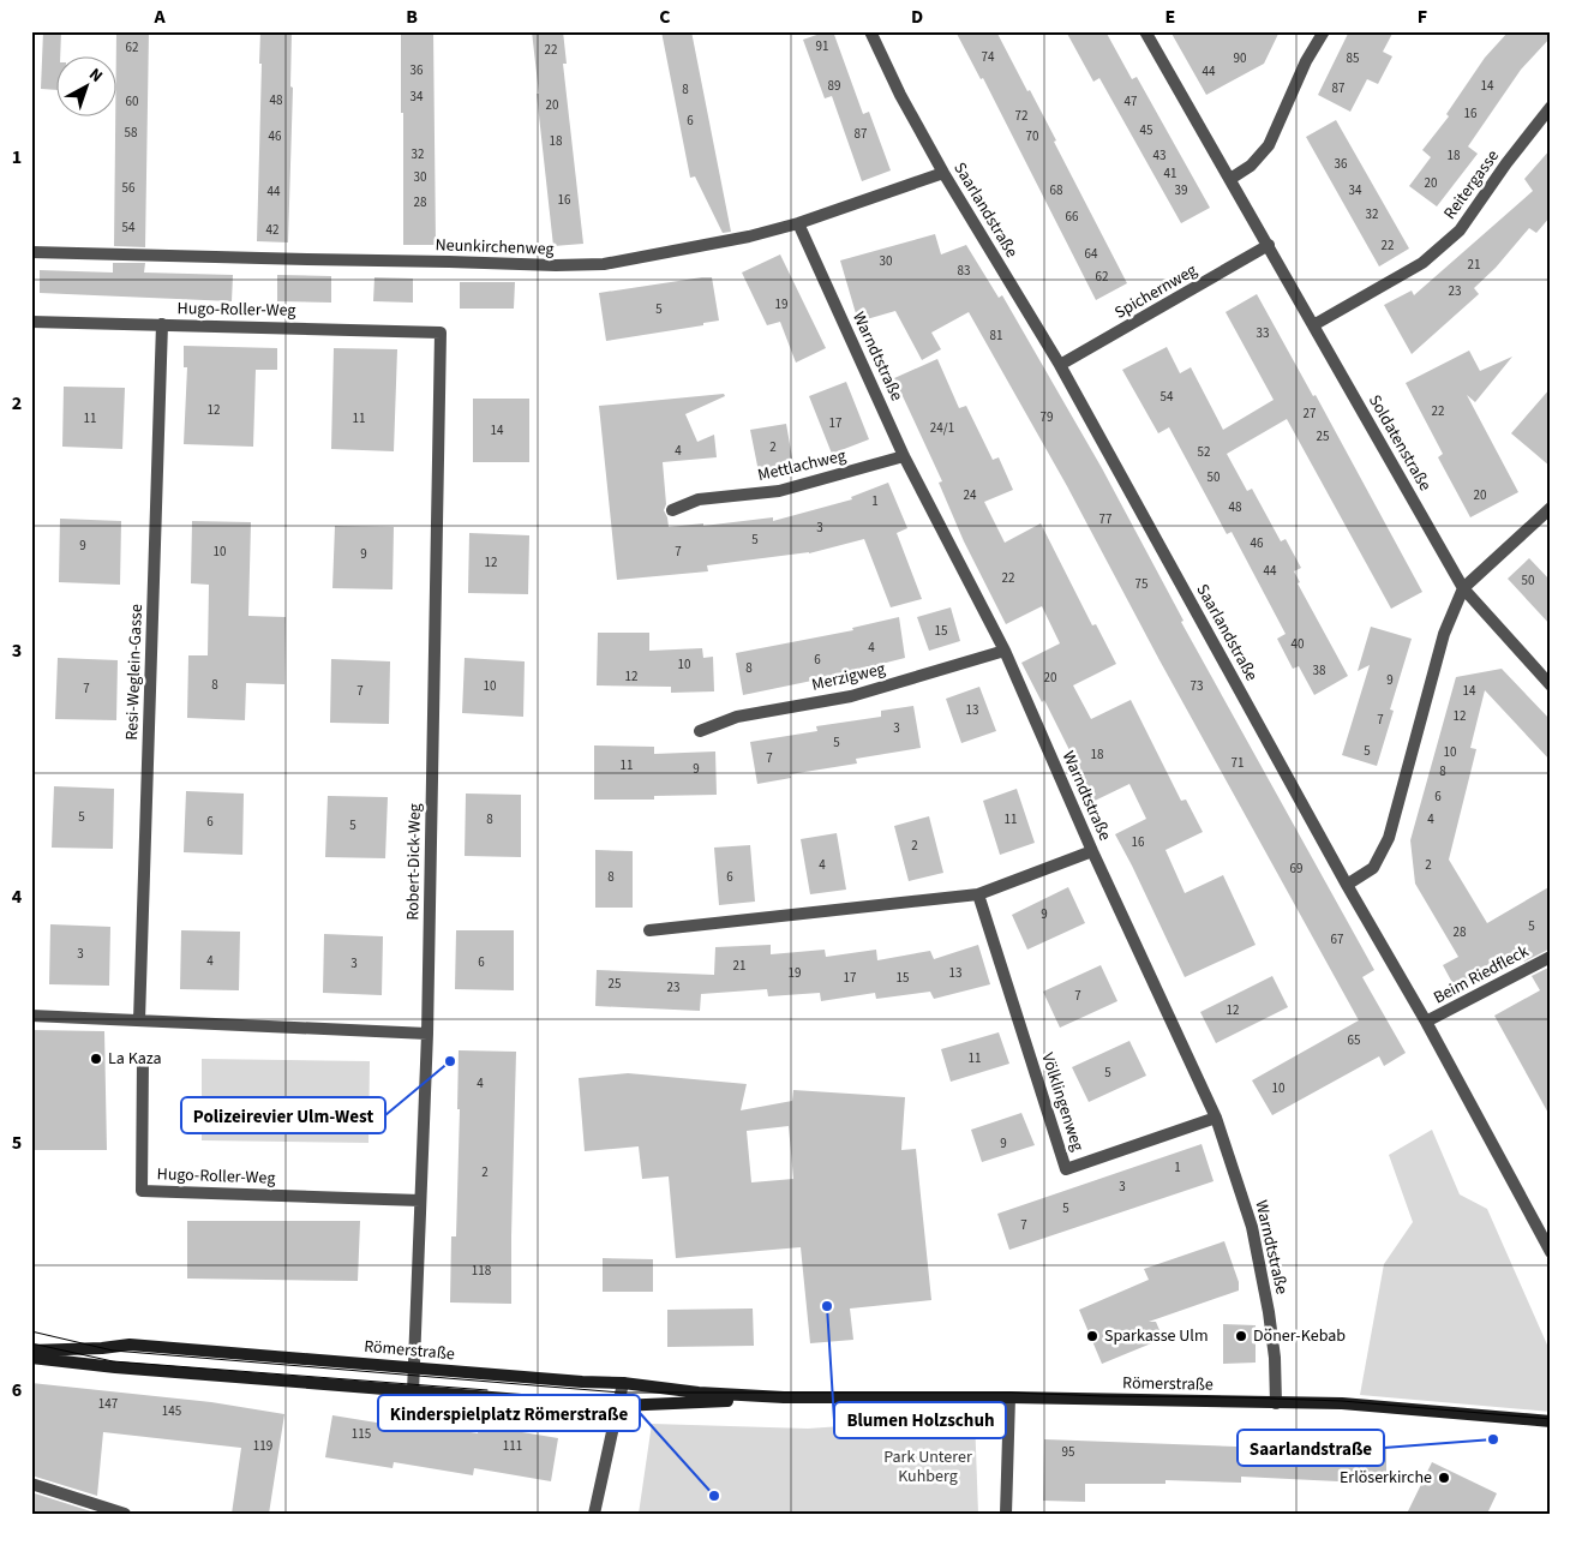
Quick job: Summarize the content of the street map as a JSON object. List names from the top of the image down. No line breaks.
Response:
{"streets":{"street":["Reitergasse","Saarlandstraße","Neunkirchenweg","Spichernweg","Hugo-Roller-Weg","Warndtstraße","Soldatenstraße","Mettlachweg","Resi-Weglein-Gasse","Merzigweg","Robert-Dick-Weg","Beim Riedfleck","Völklingenweg","Römerstraße"]},"crossings":[["Reitergasse","Soldatenstraße"],["Saarlandstraße","Neunkirchenweg"],["Saarlandstraße","Spichernweg"],["Saarlandstraße","Beim Riedfleck"],["Neunkirchenweg","Warndtstraße"],["Spichernweg","Soldatenstraße"],["Hugo-Roller-Weg","Resi-Weglein-Gasse"],["Hugo-Roller-Weg","Robert-Dick-Weg"],["Warndtstraße","Mettlachweg"],["Warndtstraße","Merzigweg"],["Warndtstraße","Völklingenweg"],["Warndtstraße","Römerstraße"],["Robert-Dick-Weg","Römerstraße"]],"parks":["Park Unterer Kuhberg"],"places":["La Kaza","Polizeirevier Ulm-West","Blumen Holzschuh","Sparkasse Ulm","Döner-Kebab","Saarlandstraße","Erlöserkirche","Kinderspielplatz Römerstraße"],"house_numbers":["91","62","22","74","90","85","36","44","89","14","87","8","34","48","60","47","20","16","72","6","45","58","87","46","70","18","32","43","18","36","41","30","20","56","68","39","34","44","16","28","32","66","54","42","22","64","30","21","83","62","23","19","5","33","81","54","12","22","27","79","11","11","17","24/1","14","25","2","4","52","50","24","20","1","48","77","3","5","46","9","10","7","9","12","44","22","50","75","15","40","4","6","10","8","38","12","20","9","8","10","73","7","7","14","13","12","7","3","5","5","10","18","7","71","11","9","8","6","5","8","11","4","6","5","16","2","4","2","69","8","6","9","5","28","67","3","4","6","3","21","19","13","17","15","25","23","7","12","65","11","5","4","10","9","1","2","3","5","7","118","147","145","115","119","111","95"],"north":"top right","grid":{"columns":["A","B","C","D","E","F"],"rows":["1","2","3","4","5","6"]}}
